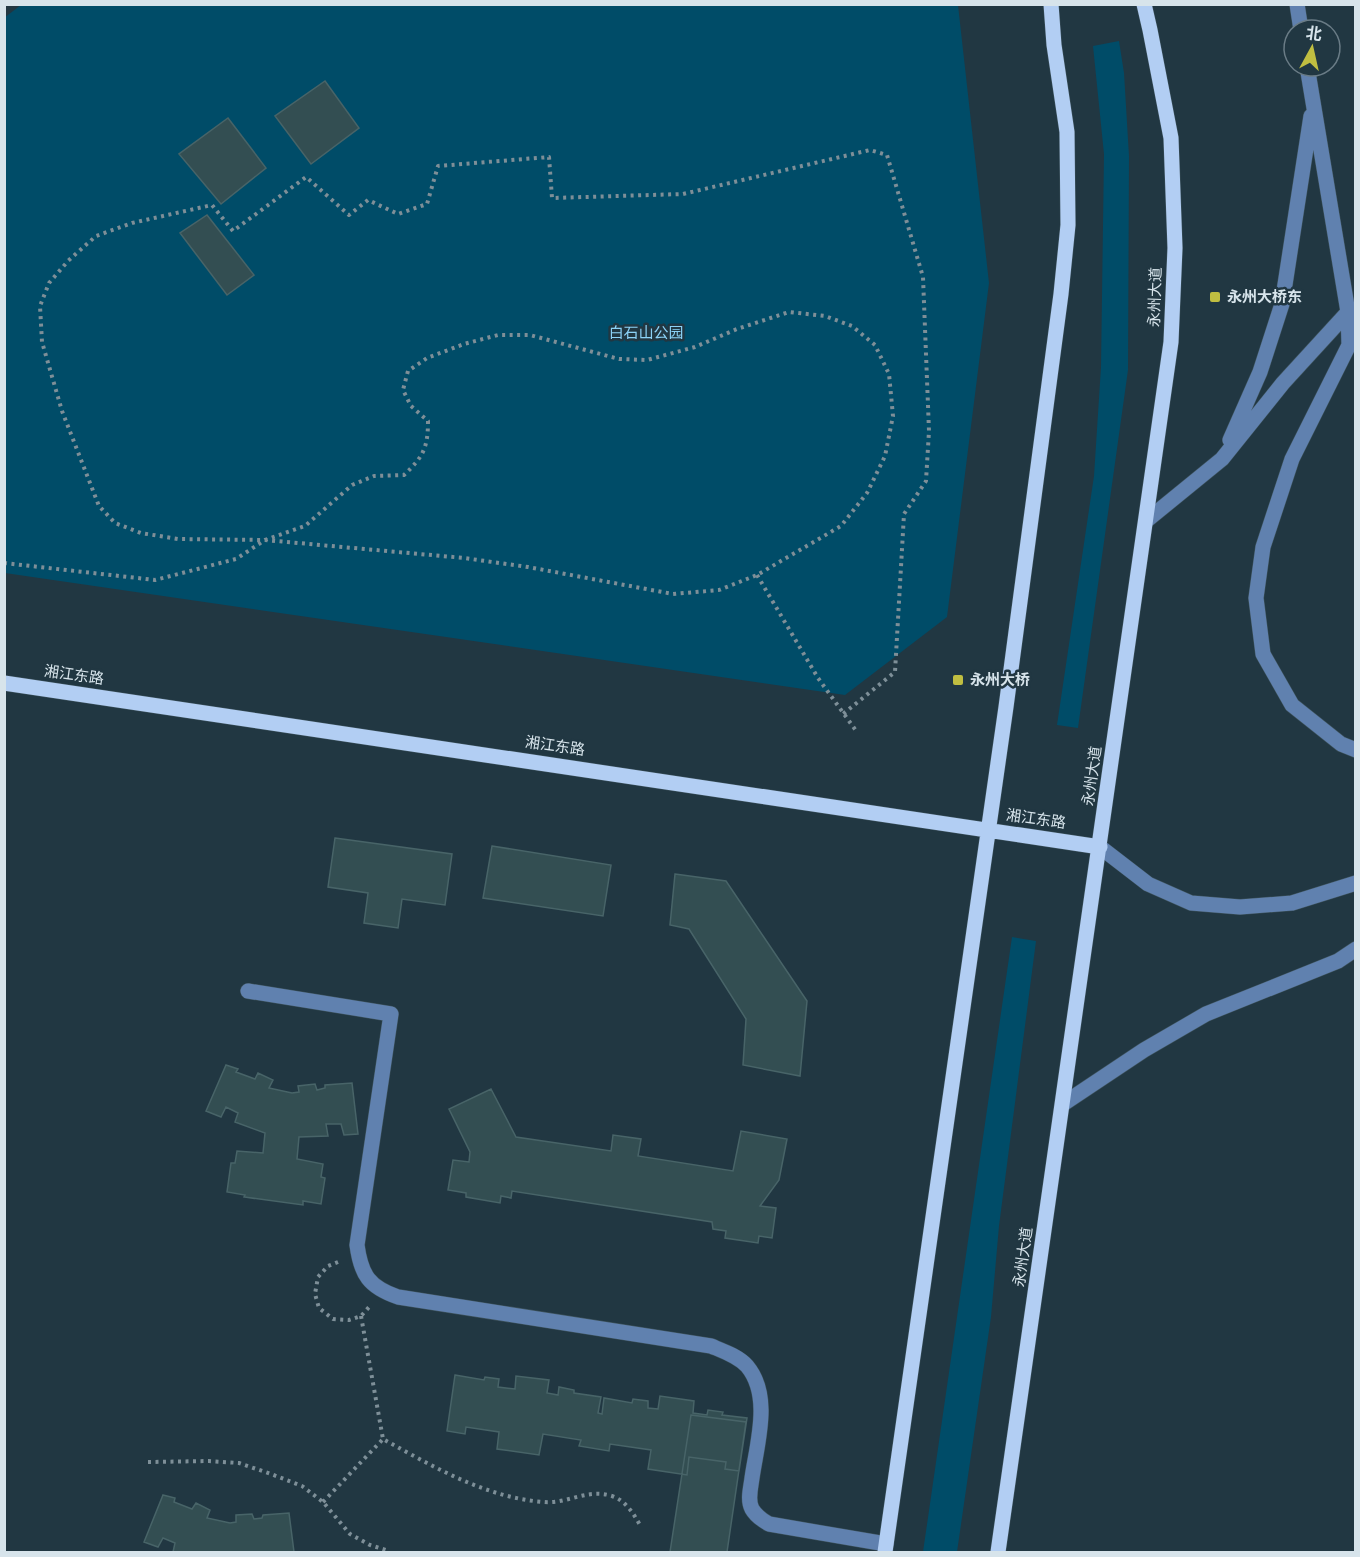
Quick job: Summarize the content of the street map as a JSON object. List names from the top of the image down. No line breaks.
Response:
{"streets":{"main road":["永州大道","湘江东路"]},"crossings":[["永州大道","湘江东路"]],"parks":["白石山公园"],"places":{"transit":["永州大桥东","永州大桥"]},"north":"top"}
